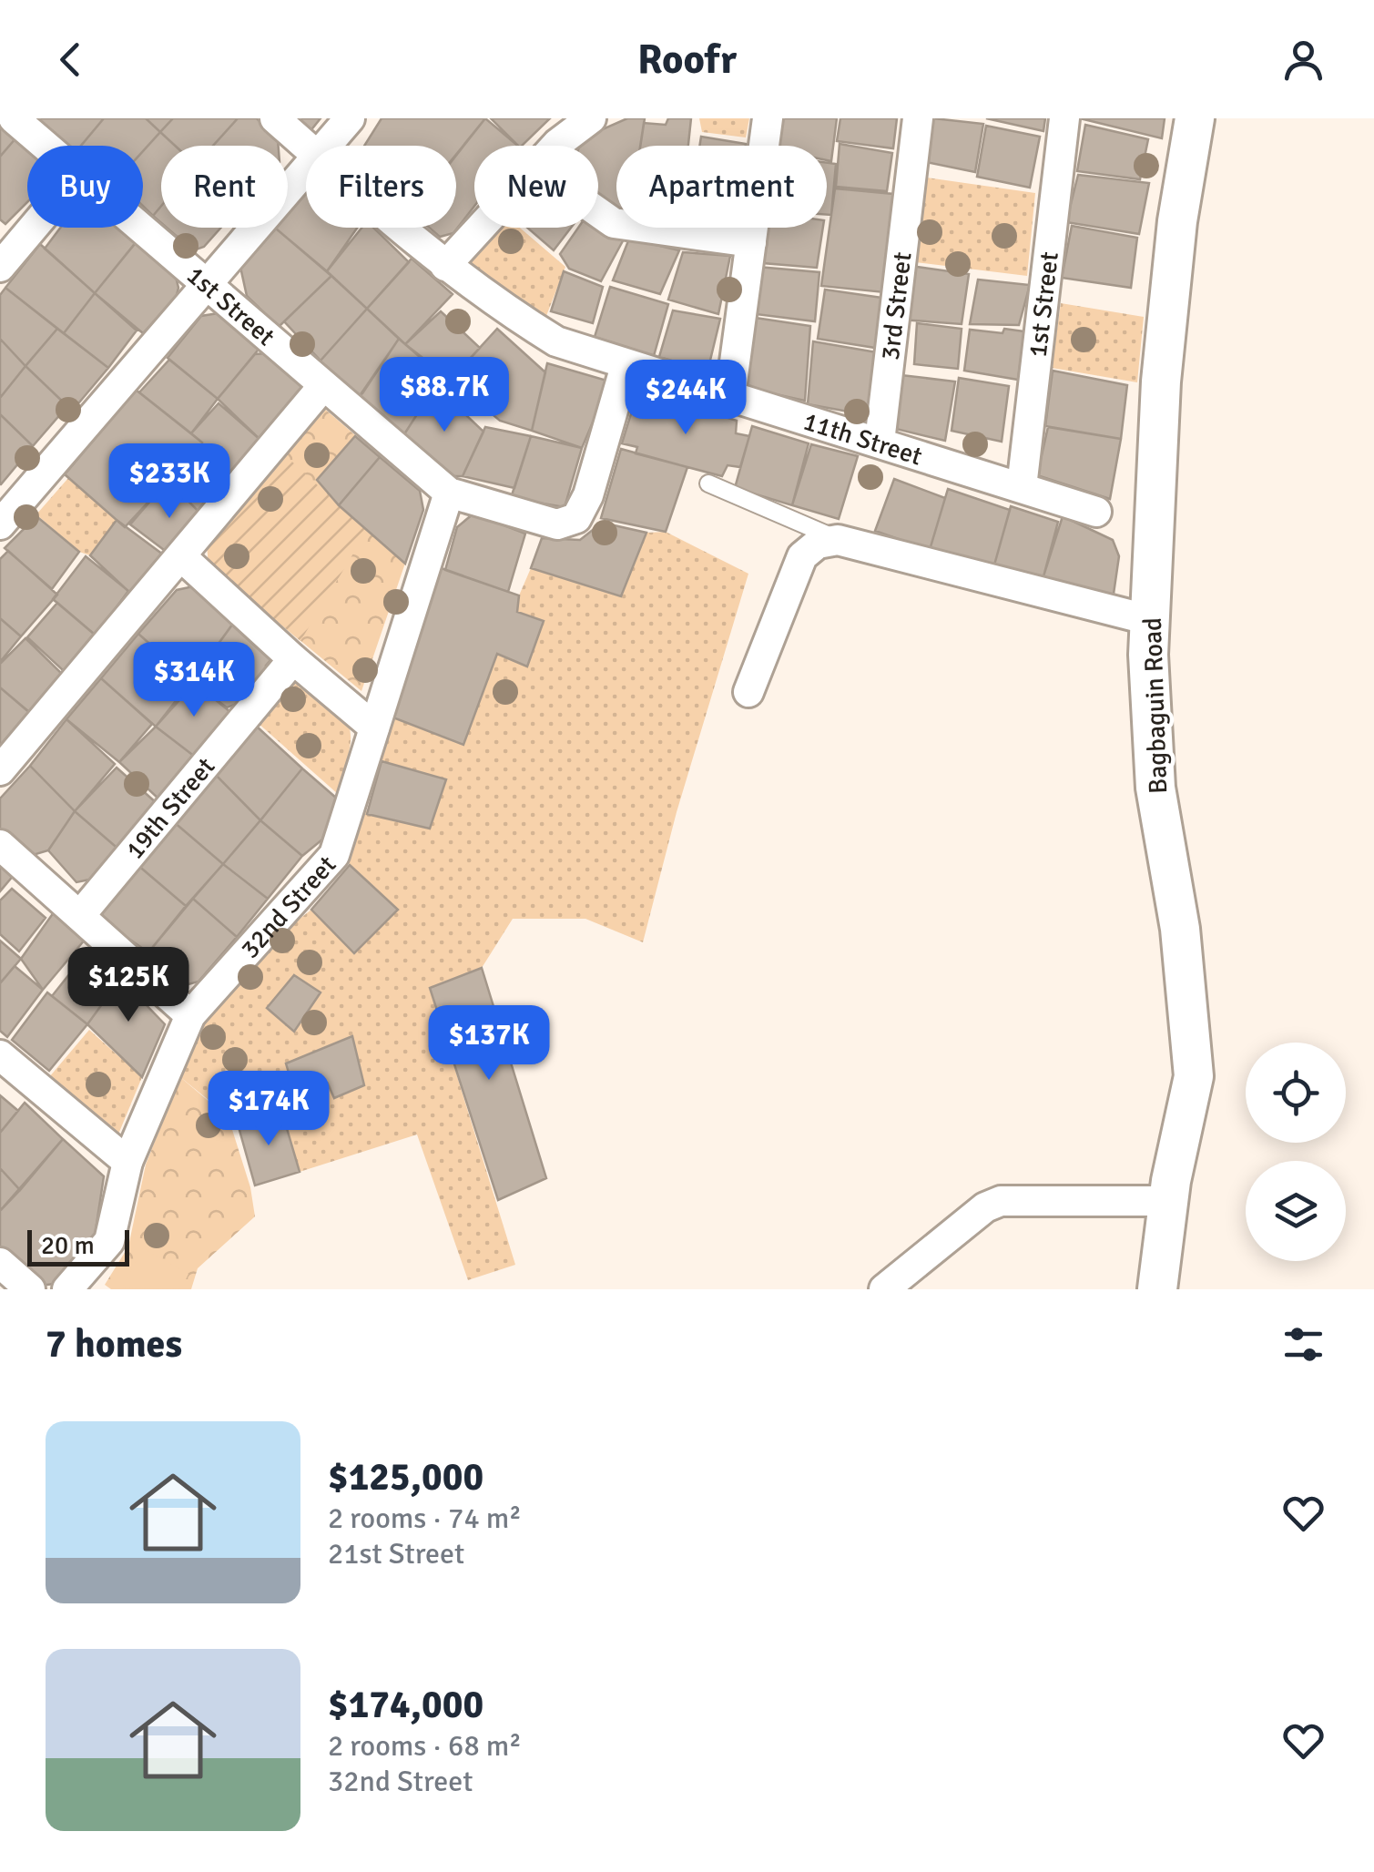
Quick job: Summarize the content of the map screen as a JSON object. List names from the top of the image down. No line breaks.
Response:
{"streets":{"street":["1st Street","3rd Street","11th Street","Bagbaguin Road","19th Street","32nd Street"]},"crossings":[["1st Street","11th Street"],["1st Street","32nd Street"],["3rd Street","11th Street"]],"scale_bar":"20 m","page":{"header":"Roofr","chip":["Buy","Rent","Filters","New","Apartment"],"price":["$88.7K","$244K","$233K","$314K","$125K","$137K","$174K"],"scale":"20 m","heading":"7 homes","list":[{"name":"$125,000","note":"2 rooms · 74 m² · 21st Street"},{"name":"$174,000","note":"2 rooms · 68 m² · 32nd Street"}]}}
